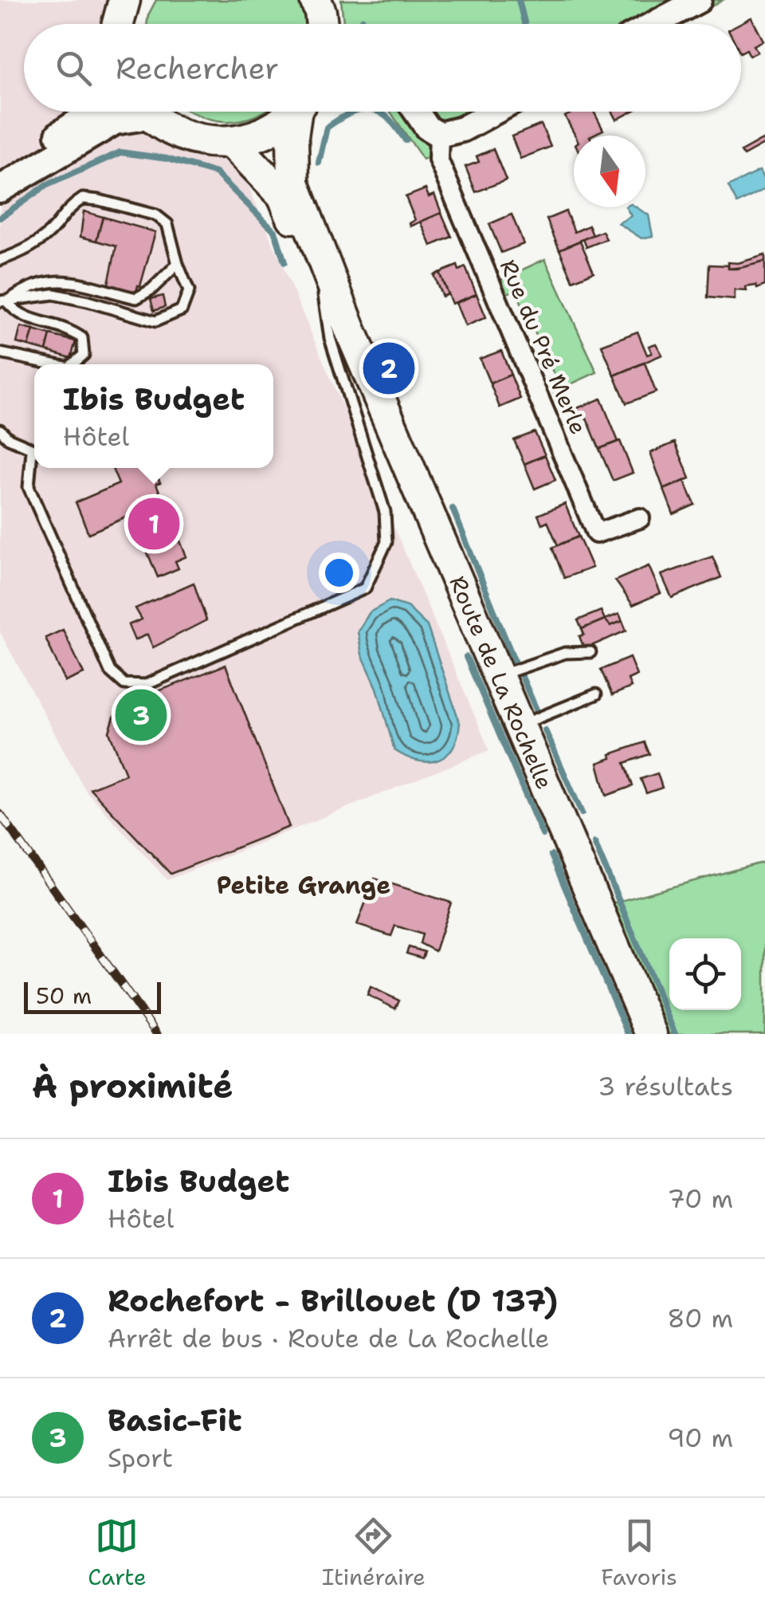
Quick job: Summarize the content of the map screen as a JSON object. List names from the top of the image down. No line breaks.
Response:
{"streets":{"main road":["Route de La Rochelle"],"street":["Rue du Pré Merle"]},"districts":["Petite Grange"],"scale_bar":"50 m","north":"bottom","page":{"search":"Rechercher","pins":["2","1","3"],"popup":["Ibis Budget","Hôtel"],"scale":"50 m","heading":["À proximité","3 résultats"],"list":[{"mark":"1","name":"Ibis Budget","note":"Hôtel","value":"70 m"},{"mark":"2","name":"Rochefort - Brillouet (D 137)","note":"Arrêt de bus · Route de La Rochelle","value":"80 m"},{"mark":"3","name":"Basic-Fit","note":"Sport","value":"90 m"}],"nav":["Carte","Itinéraire","Favoris"]}}
